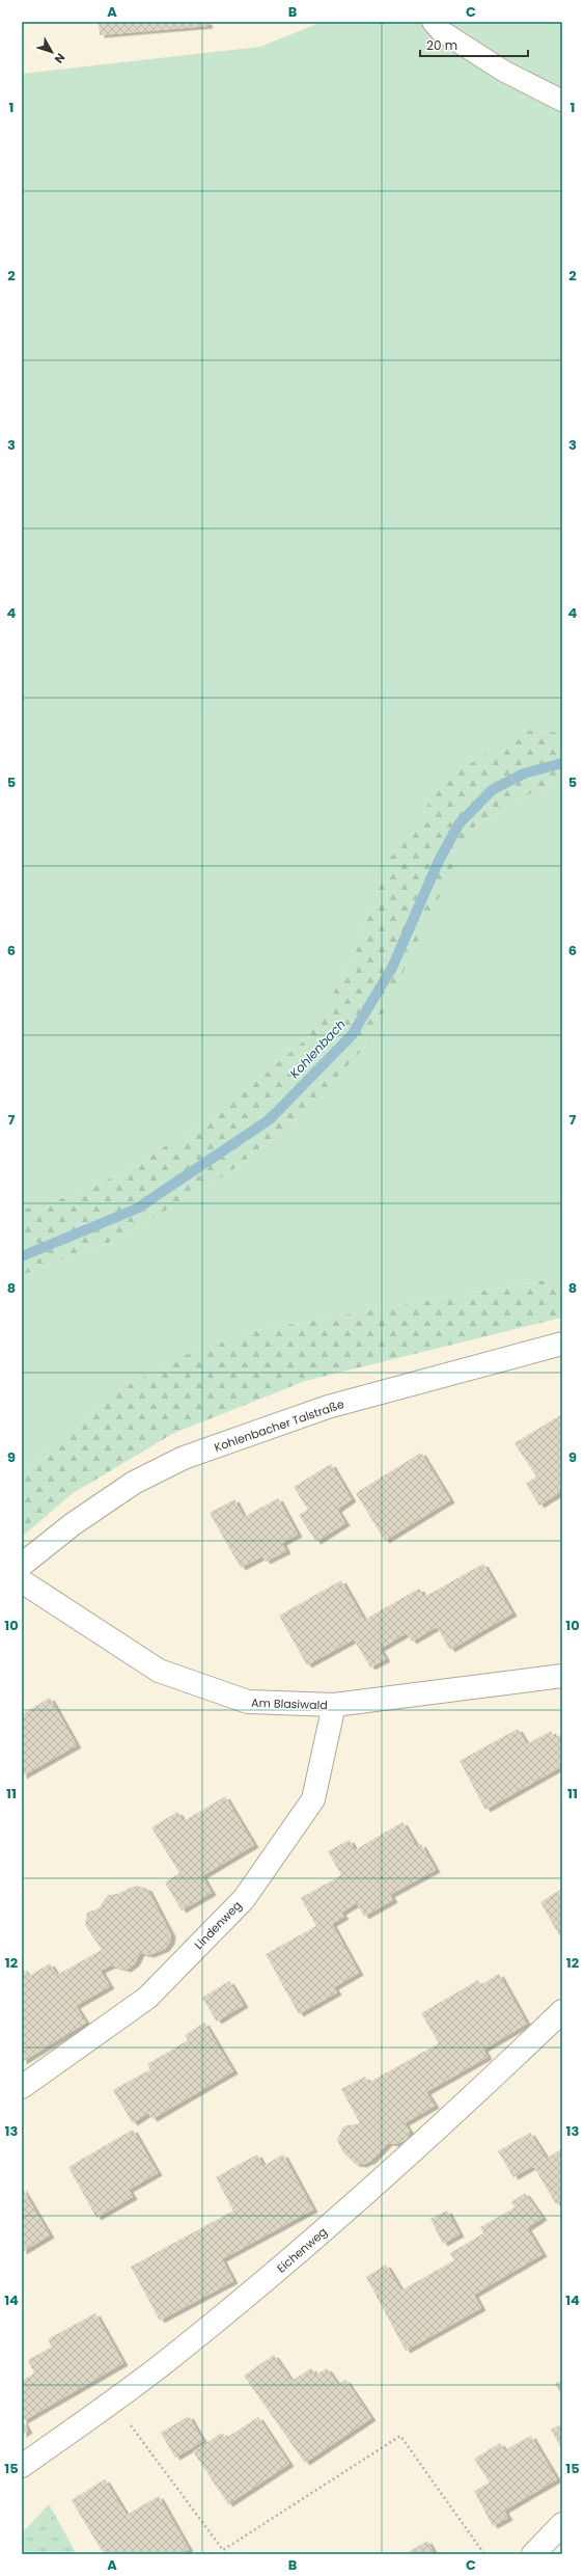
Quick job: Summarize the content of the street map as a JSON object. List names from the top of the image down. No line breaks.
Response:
{"streets":{"street":["Kohlenbacher Talstraße","Am Blasiwald","Lindenweg","Eichenweg"]},"crossings":[["Am Blasiwald","Lindenweg"]],"water":["Kohlenbach"],"scale_bar":"20 m","north":"bottom right","grid":{"columns":["A","B","C"],"rows":["1","2","3","4","5","6","7","8","9","10","11","12","13","14","15"]}}
